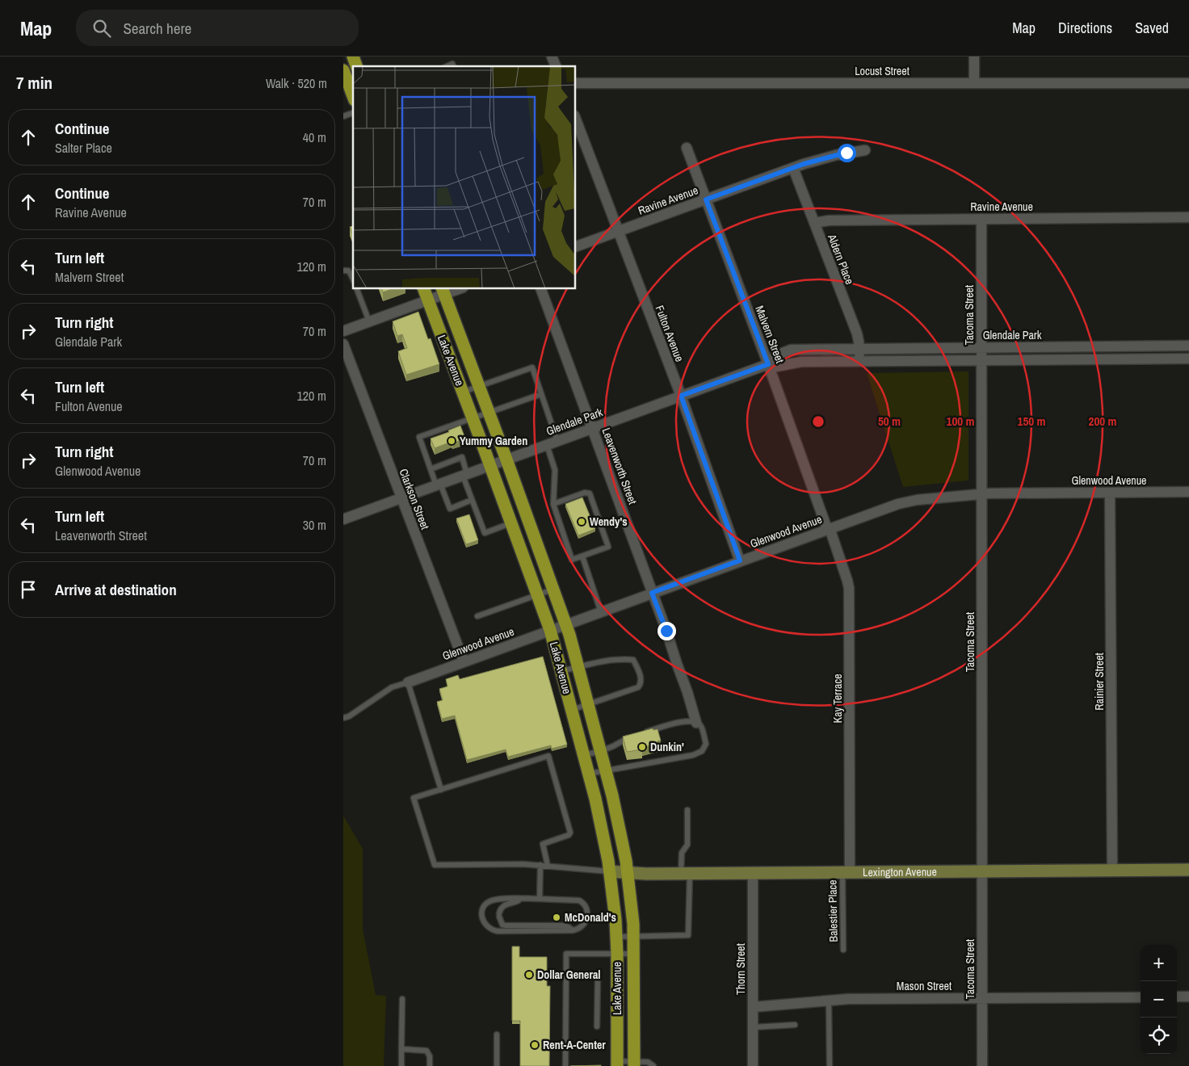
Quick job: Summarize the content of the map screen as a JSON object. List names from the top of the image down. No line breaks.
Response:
{"streets":{"main road":["Lake Avenue","Lexington Avenue"],"street":["Locust Street","Ravine Avenue","Aldern Place","Tacoma Street","Fulton Avenue","Malvern Street","Glendale Park","Leavenworth Street","Glenwood Avenue","Clarkson Street","Rainier Street","Kay Terrace","Thorn Street","Mason Street"],"lane":["Balestier Place"]},"crossings":[["Ravine Avenue","Aldern Place"],["Ravine Avenue","Tacoma Street"],["Ravine Avenue","Fulton Avenue"],["Ravine Avenue","Malvern Street"],["Aldern Place","Glendale Park"],["Tacoma Street","Glendale Park"],["Tacoma Street","Glenwood Avenue"],["Tacoma Street","Lexington Avenue"],["Tacoma Street","Mason Street"],["Fulton Avenue","Glendale Park"],["Fulton Avenue","Glenwood Avenue"],["Malvern Street","Glendale Park"],["Malvern Street","Glenwood Avenue"],["Malvern Street","Kay Terrace"],["Glendale Park","Lake Avenue"],["Glendale Park","Leavenworth Street"],["Glendale Park","Clarkson Street"],["Lake Avenue","Glenwood Avenue"],["Lake Avenue","Lexington Avenue"],["Leavenworth Street","Glenwood Avenue"],["Glenwood Avenue","Clarkson Street"],["Glenwood Avenue","Rainier Street"],["Glenwood Avenue","Kay Terrace"],["Rainier Street","Lexington Avenue"],["Kay Terrace","Lexington Avenue"],["Kay Terrace","Balestier Place"],["Lexington Avenue","Balestier Place"],["Lexington Avenue","Thorn Street"],["Thorn Street","Mason Street"]],"places":["Yummy Garden","Wendy's","Dunkin'","McDonald's","Dollar General","Rent-A-Center"],"page":{"header":"Map","search":"Search here","nav":["Map","Directions","Saved"],"heading":["7 min","Walk · 520 m"],"list":[["Continue","Salter Place","40 m"],["Continue","Ravine Avenue","70 m"],["Turn left","Malvern Street","120 m"],["Turn right","Glendale Park","70 m"],["Turn left","Fulton Avenue","120 m"],["Turn right","Glenwood Avenue","70 m"],["Turn left","Leavenworth Street","30 m"],"Arrive at destination"],"map_buttons":["+","−"]},"rings":["50 m","100 m","150 m","200 m"]}
